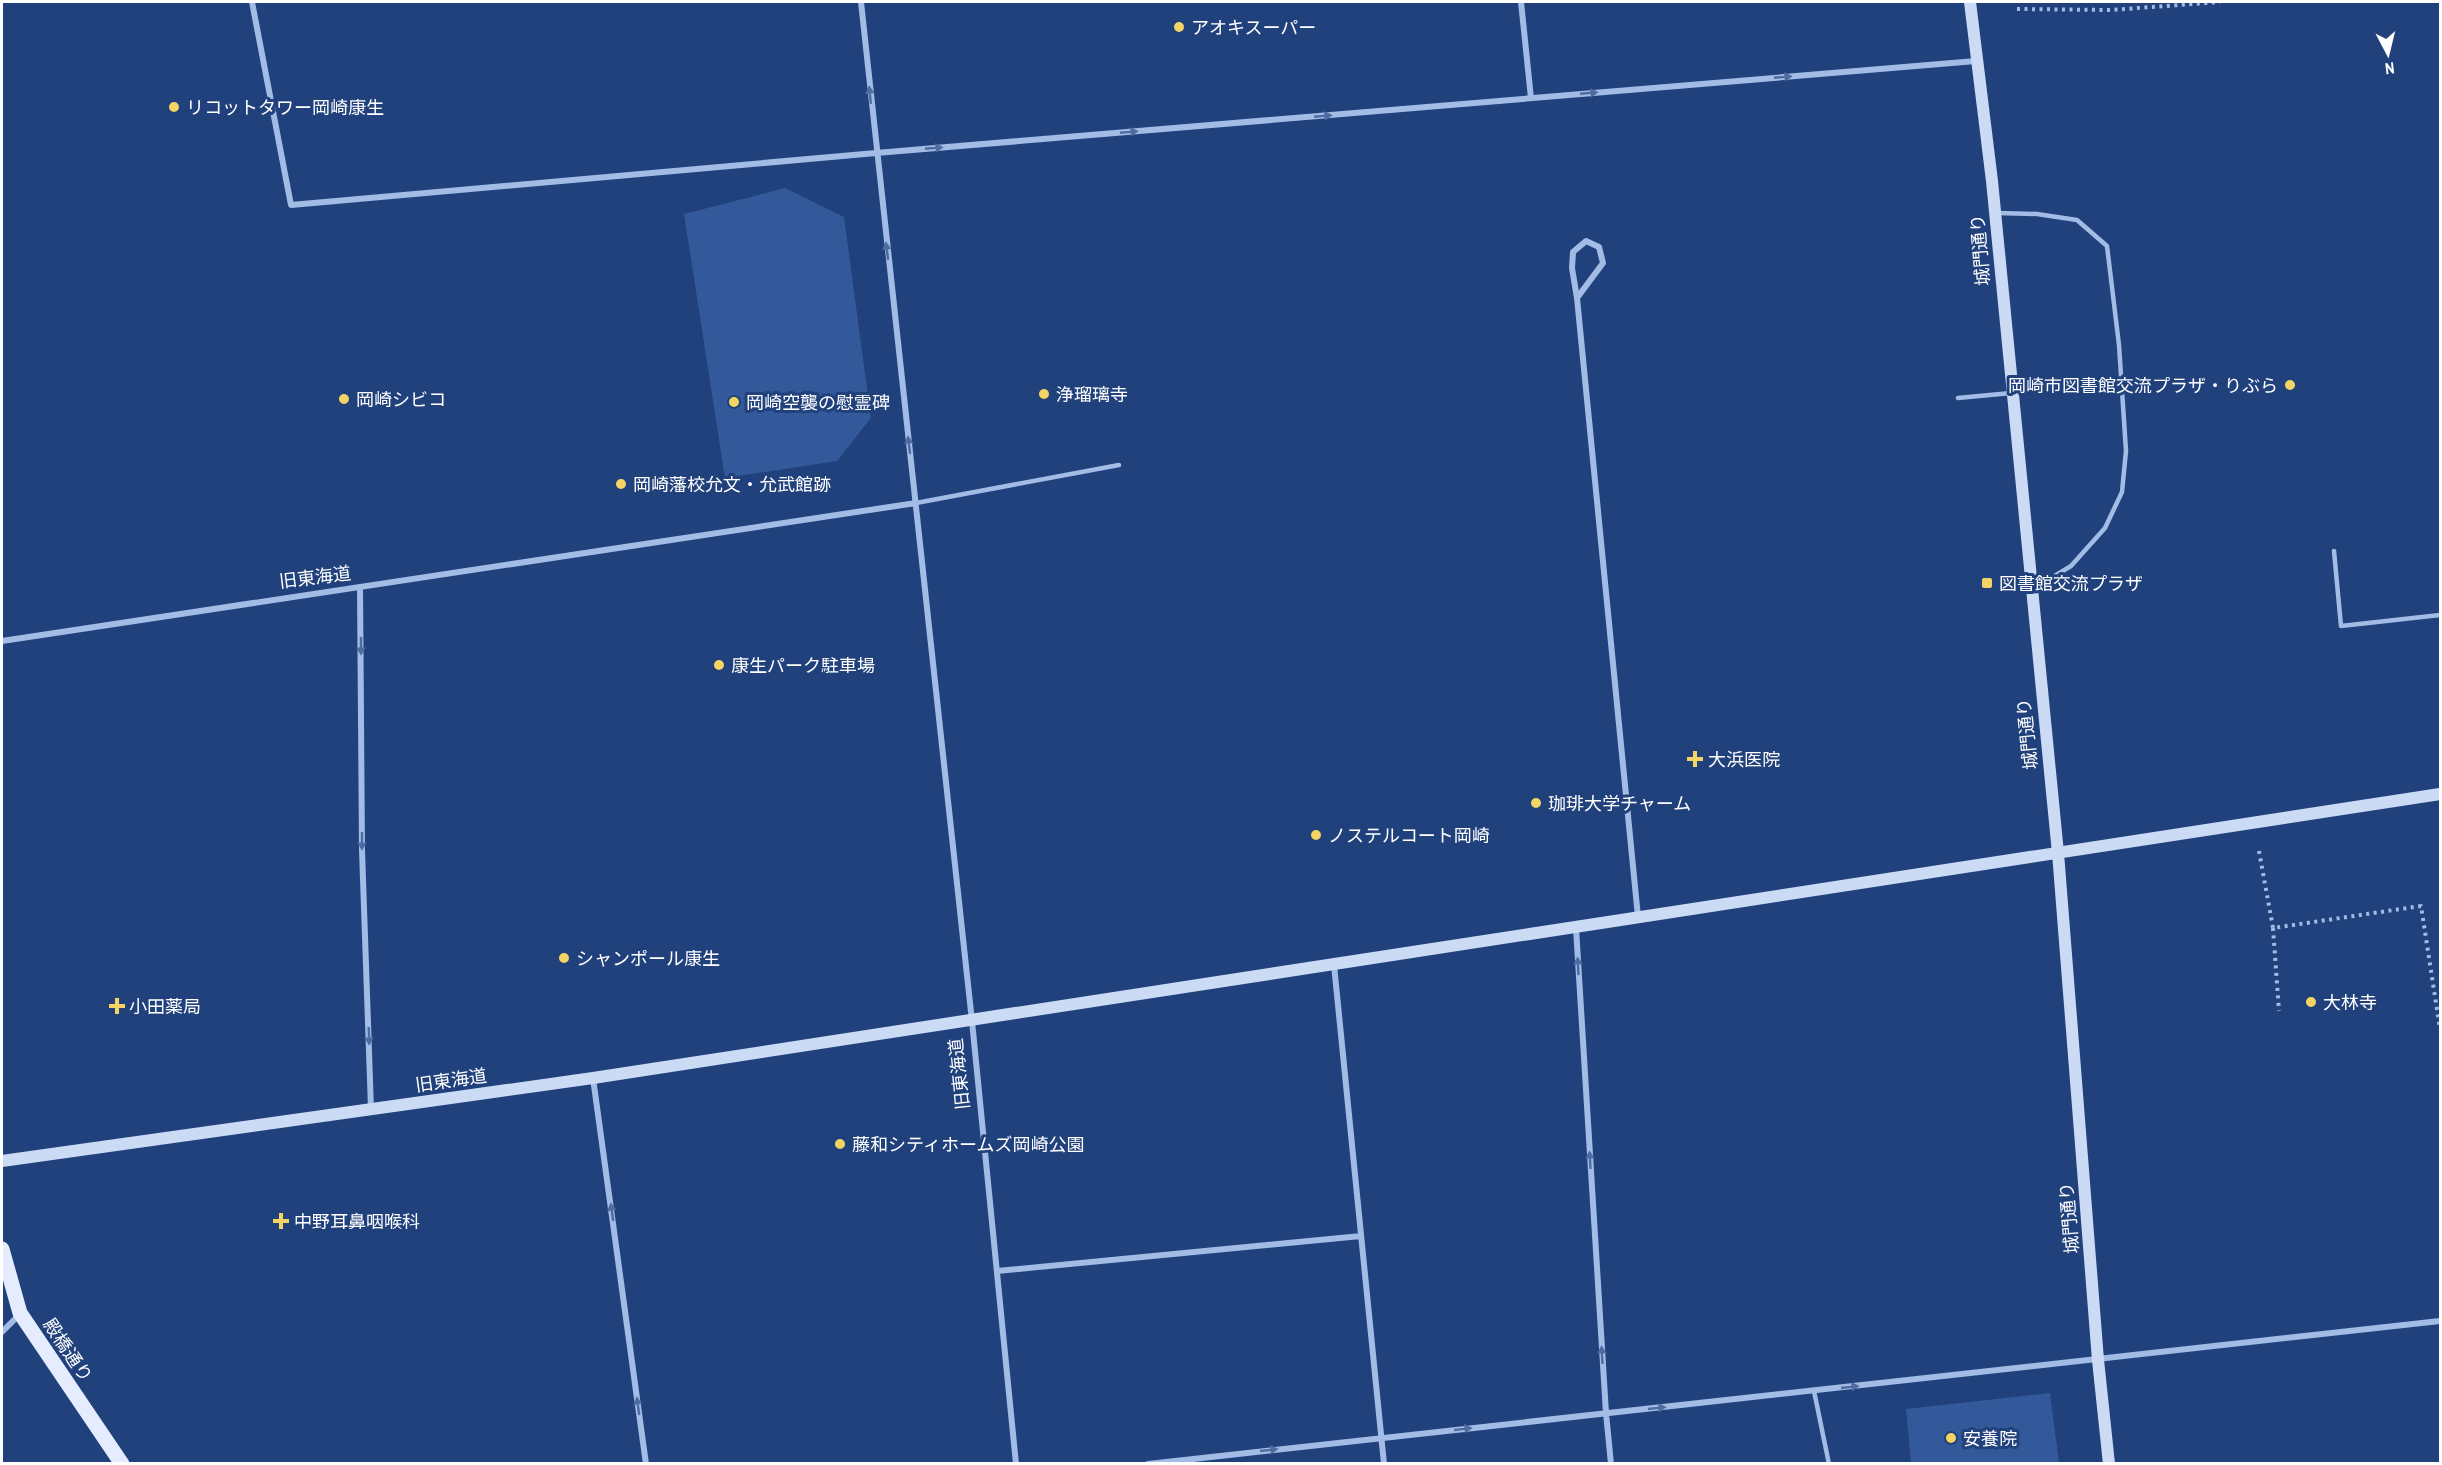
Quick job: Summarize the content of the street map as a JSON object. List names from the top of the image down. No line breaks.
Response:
{"streets":{"main road":["殿橋通り"],"street":["城門通り","旧東海道"]},"places":{"other":["アオキスーパー","リコットタワー岡崎康生","岡崎市図書館交流プラザ・りぶら","浄瑠璃寺","岡崎シビコ","岡崎空襲の慰霊碑","岡崎藩校允文・允武館跡","康生パーク駐車場","珈琲大学チャーム","ノステルコート岡崎","シャンポール康生","大林寺","藤和シティホームズ岡崎公園","安養院"],"transit":["図書館交流プラザ"],"health":["大浜医院","小田薬局","中野耳鼻咽喉科"]},"north":"bottom"}
